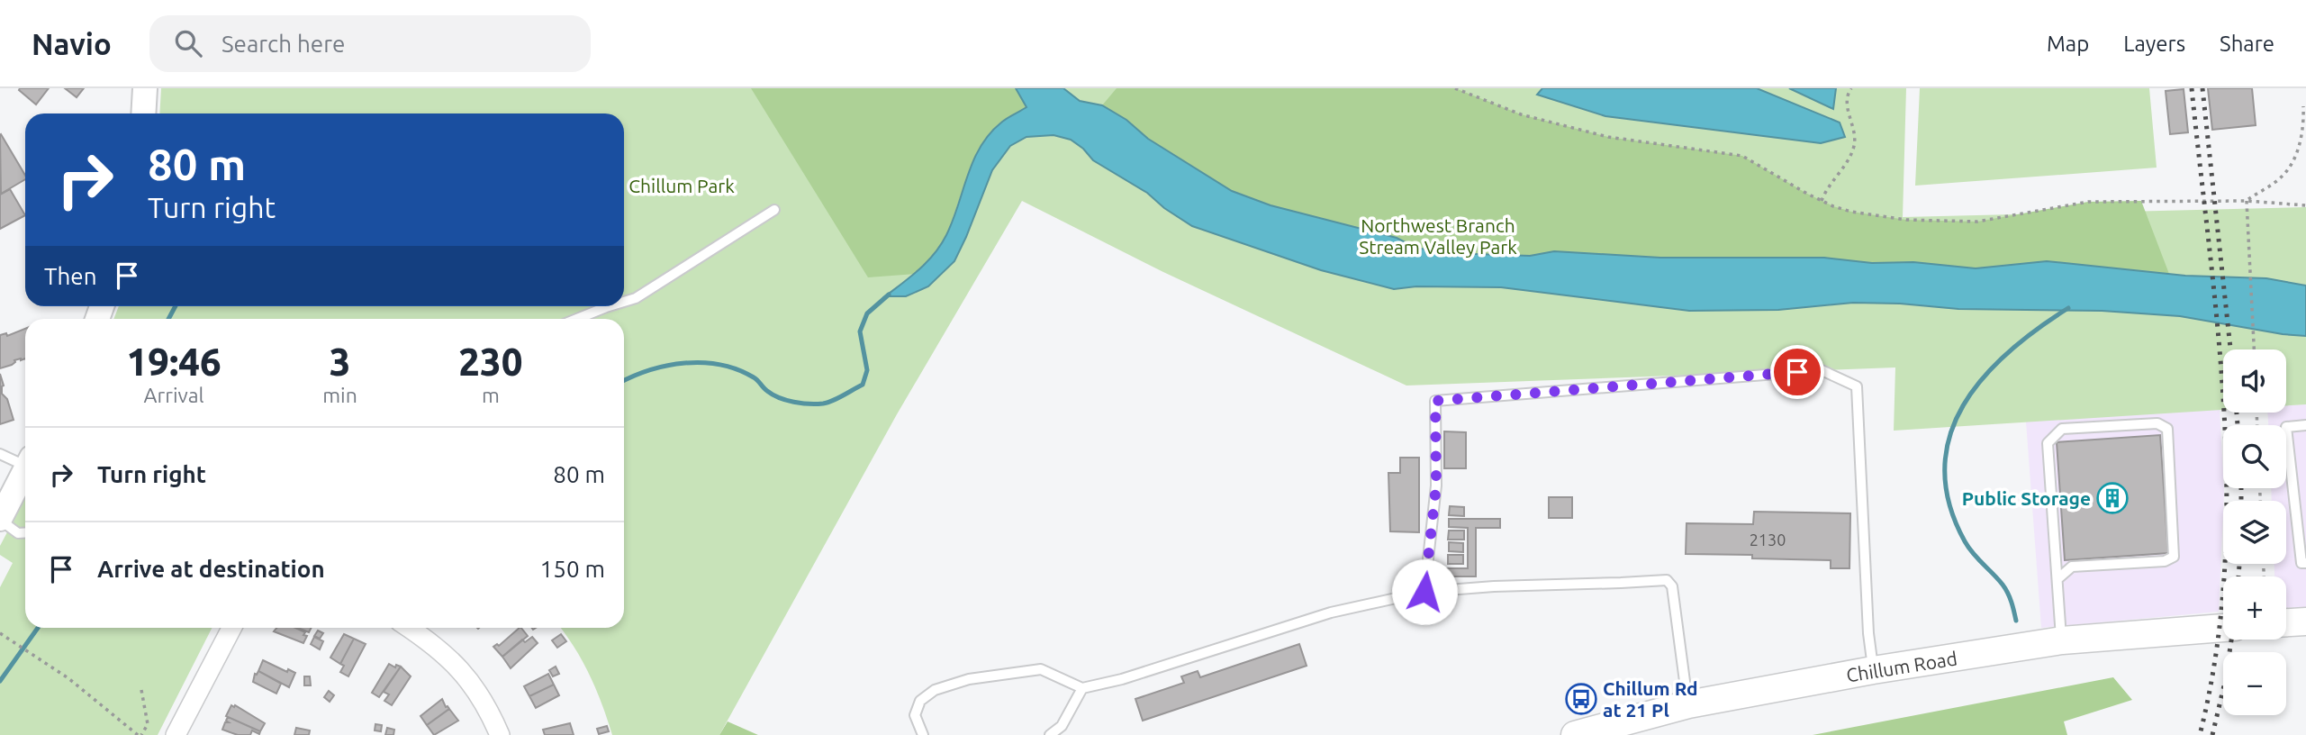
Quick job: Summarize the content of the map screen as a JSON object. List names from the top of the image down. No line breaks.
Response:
{"streets":{"main road":["Chillum Road"]},"parks":["Chillum Park","Northwest Branch Stream Valley Park"],"places":{"building":["Public Storage"],"bus stop":["Chillum Rd at 21 Pl"]},"house_numbers":["2130"],"page":{"header":"Navio","search":"Search here","nav":["Map","Layers","Share"],"turn":["80 m","Turn right"],"then":"Then","eta":["19:46","Arrival","3","min","230","m"],"map_buttons":["+","−"],"list":[{"name":"Turn right","value":"80 m"},{"name":"Arrive at destination","value":"150 m"}]}}
